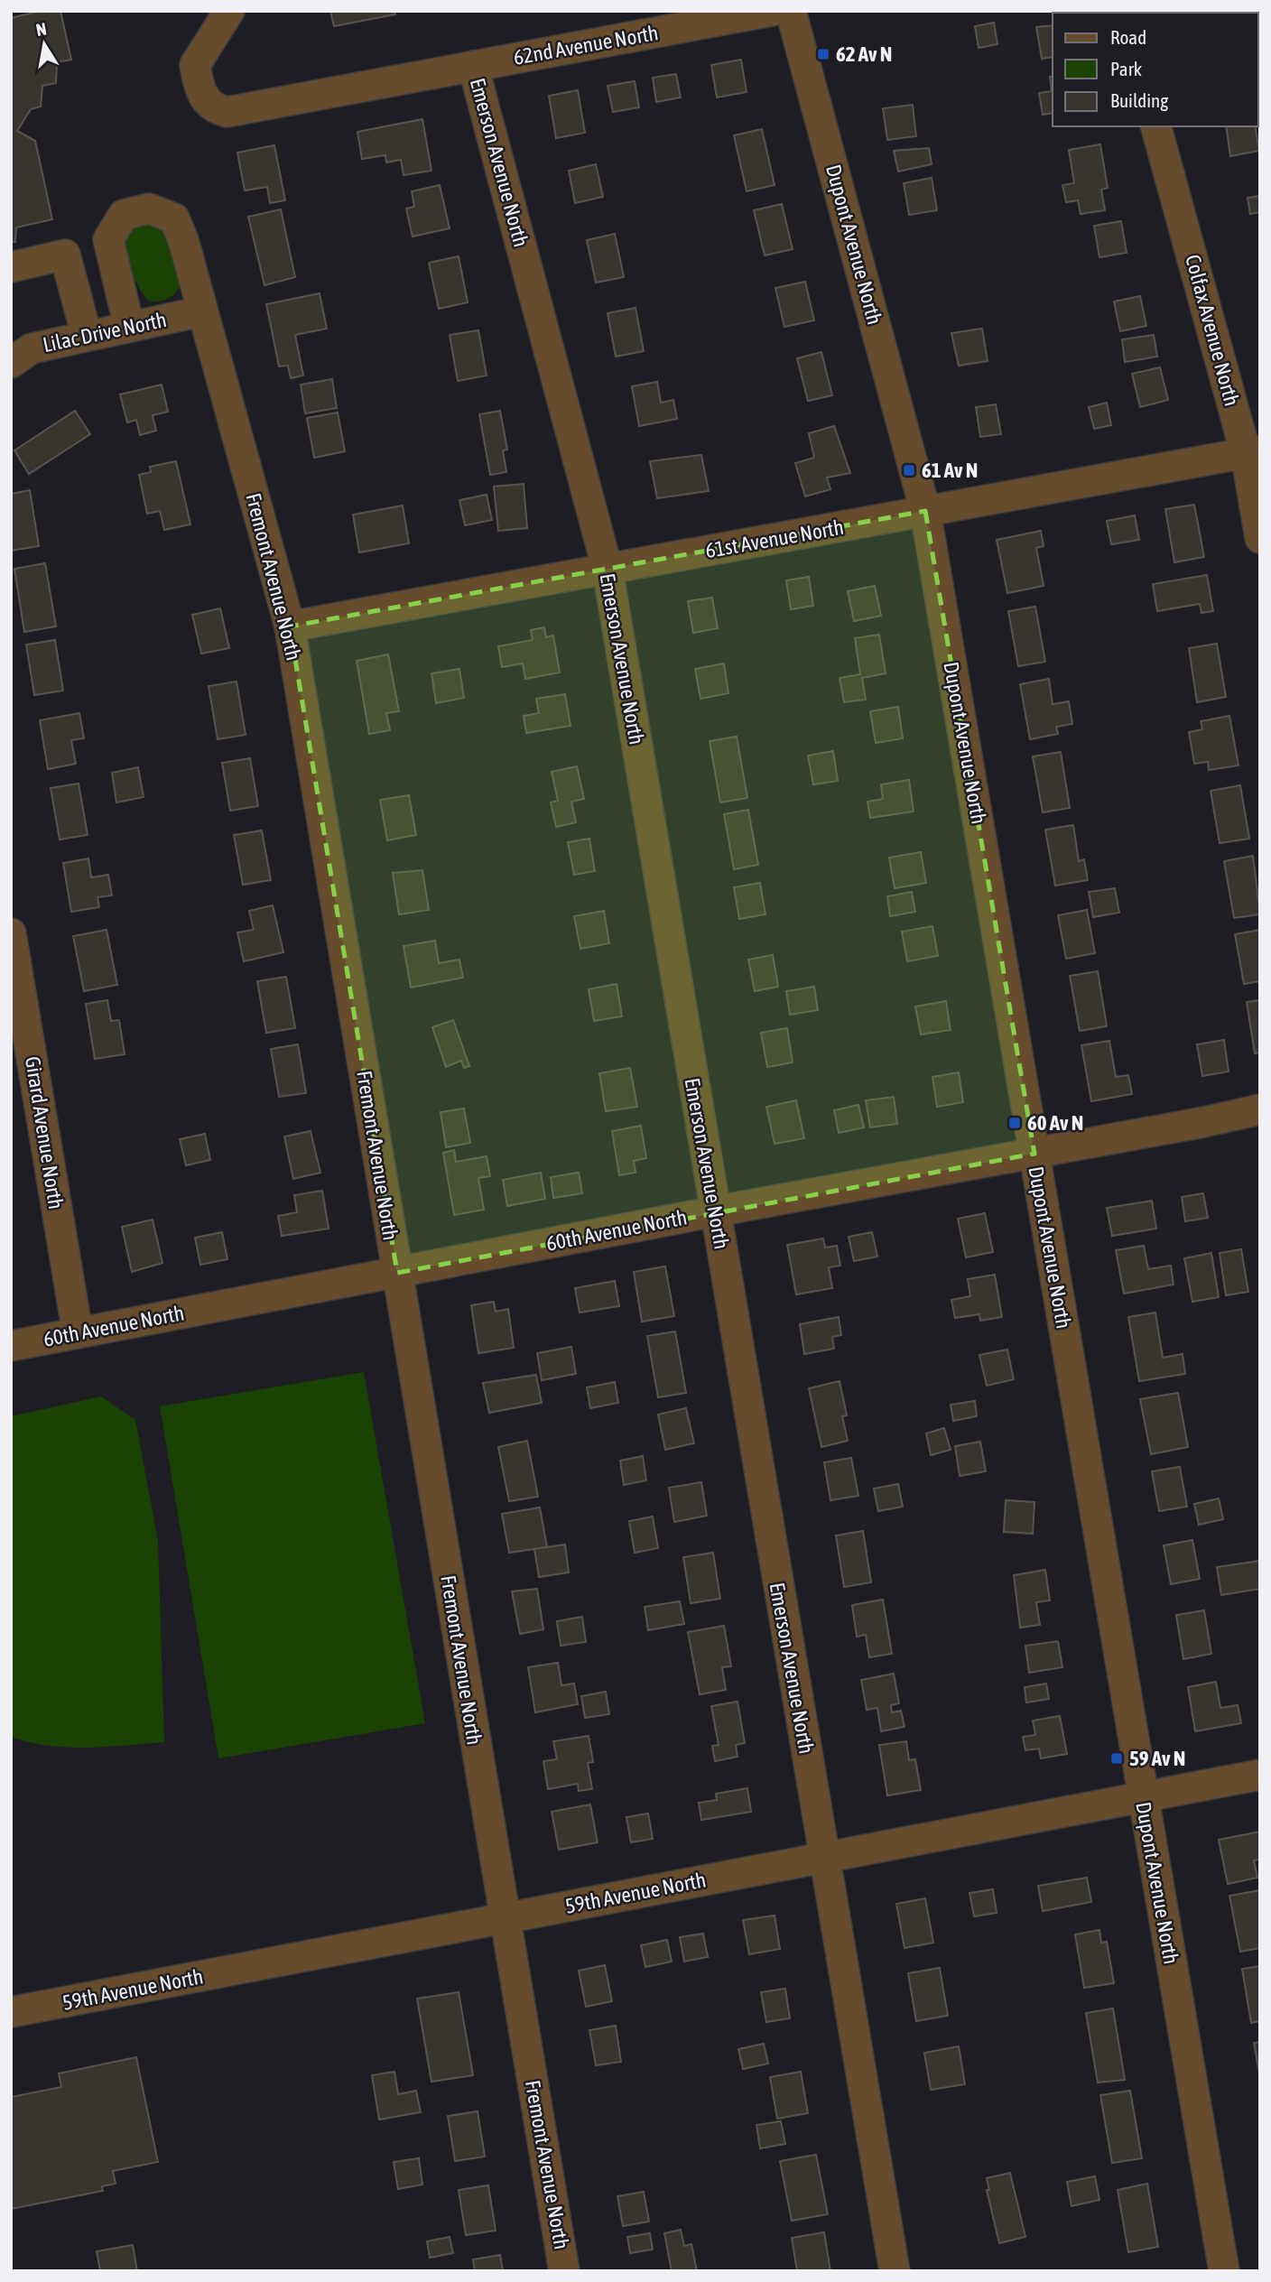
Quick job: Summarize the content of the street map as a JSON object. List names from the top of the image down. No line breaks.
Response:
{"streets":{"street":["62nd Avenue North","Emerson Avenue North","Dupont Avenue North","Colfax Avenue North","Lilac Drive North","61st Avenue North","Fremont Avenue North","Girard Avenue North","60th Avenue North","59th Avenue North"]},"crossings":[["62nd Avenue North","Emerson Avenue North"],["Emerson Avenue North","61st Avenue North"],["Emerson Avenue North","60th Avenue North"],["Emerson Avenue North","59th Avenue North"],["Dupont Avenue North","61st Avenue North"],["Dupont Avenue North","60th Avenue North"],["Dupont Avenue North","59th Avenue North"],["Colfax Avenue North","61st Avenue North"],["Lilac Drive North","Fremont Avenue North"],["61st Avenue North","Fremont Avenue North"],["Fremont Avenue North","60th Avenue North"],["Fremont Avenue North","59th Avenue North"],["Girard Avenue North","60th Avenue North"]],"places":{"transit":["62 Av N","61 Av N","60 Av N","59 Av N"]},"legend":["Road","Park","Building"],"north":"top"}
